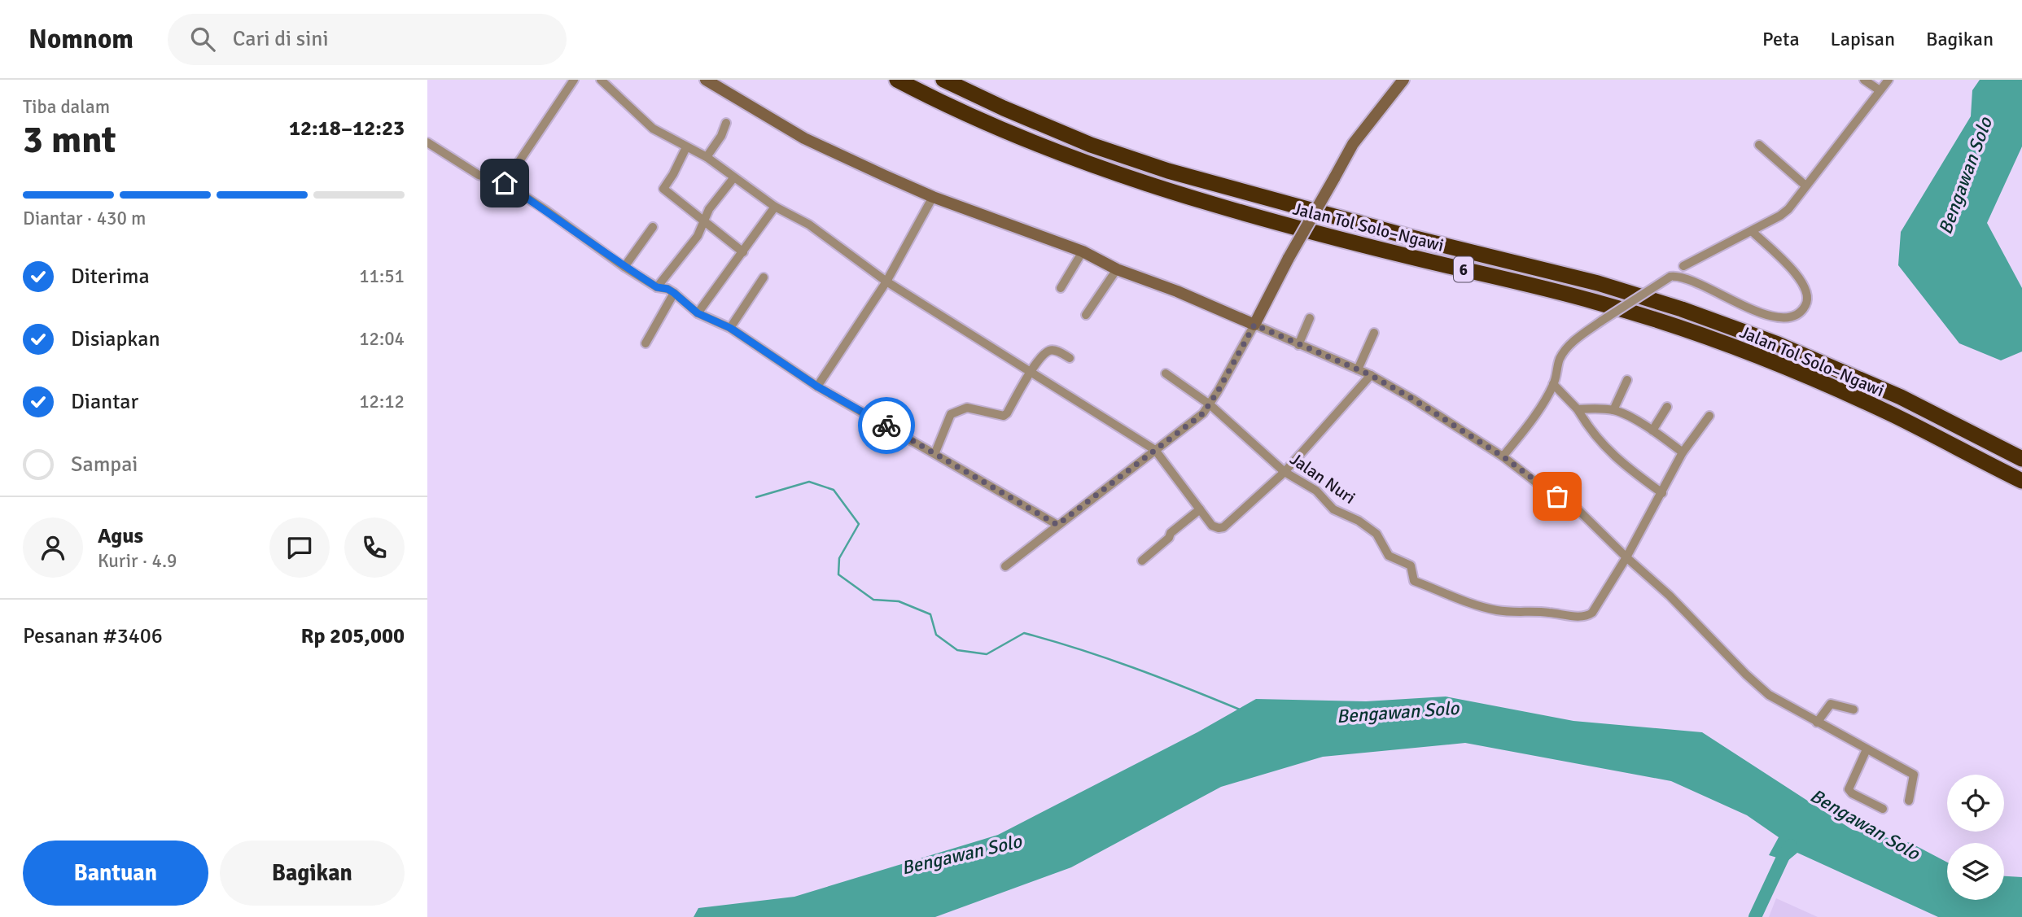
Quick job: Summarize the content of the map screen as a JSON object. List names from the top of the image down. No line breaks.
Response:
{"streets":{"highway":["Jalan Tol Solo–Ngawi","6"],"street":["Jalan Nuri"]},"water":["Bengawan Solo"],"page":{"header":"Nomnom","search":"Cari di sini","nav":["Peta","Lapisan","Bagikan"],"heading":["3 mnt","Tiba dalam","12:18–12:23"],"panel":["Agus","Kurir · 4.9","Pesanan #3406","Rp 205,000"],"bar":"Diantar · 430 m","list":[["Diterima","11:51"],["Disiapkan","12:04"],["Diantar","12:12"],"Sampai"],"buttons":["Bantuan","Bagikan"]}}
